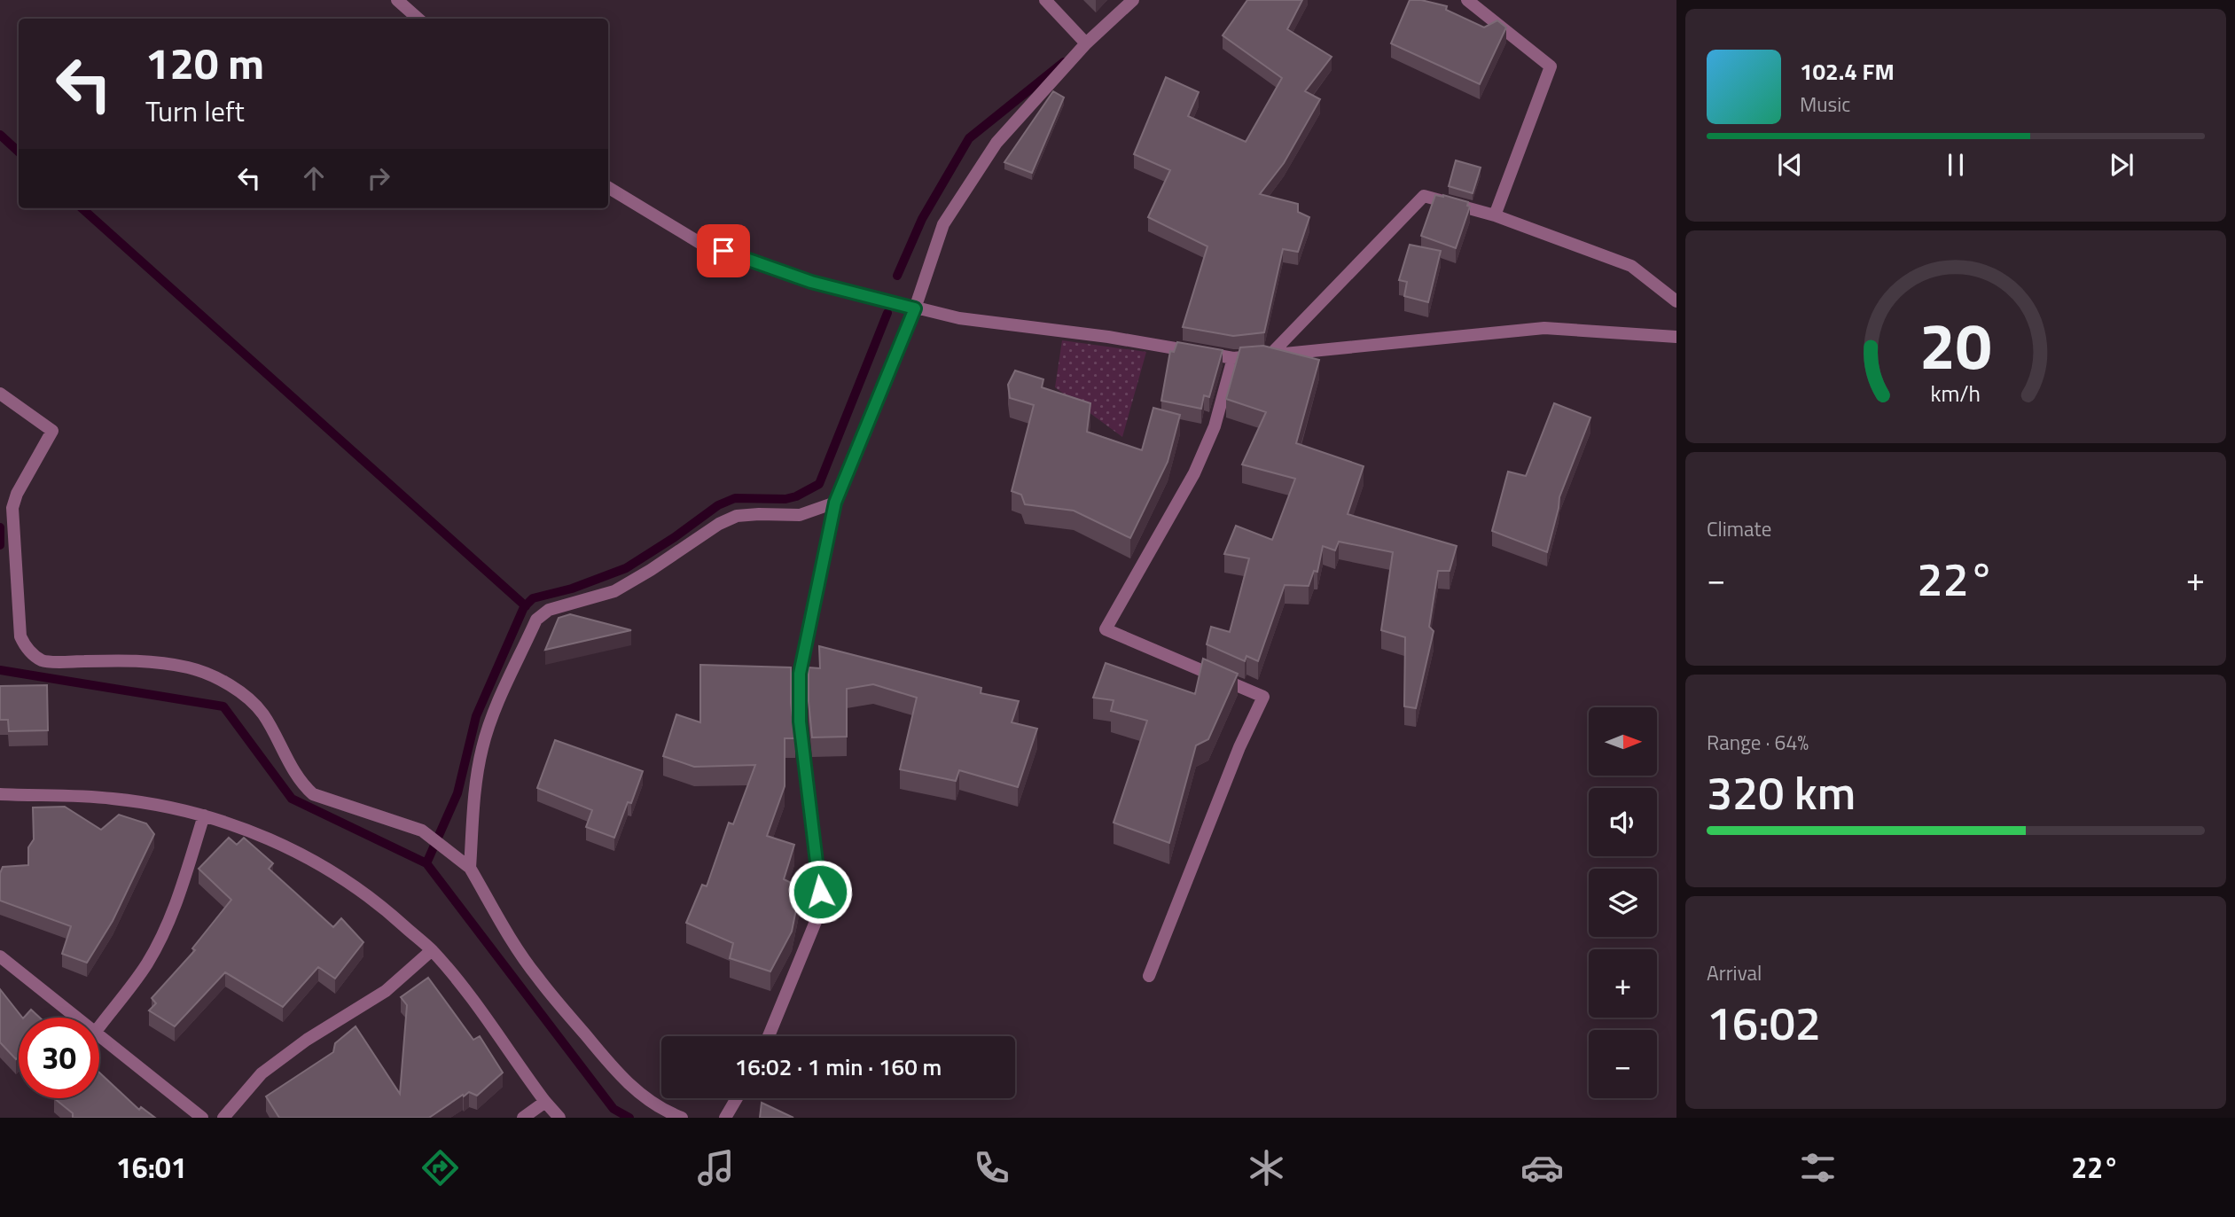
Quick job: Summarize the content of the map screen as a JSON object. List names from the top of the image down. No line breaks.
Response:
{"north":"right","page":{"turn":["120 m","Turn left"],"song":["102.4 FM","Music"],"tile":["Climate",["Range · 64%","320 km"],["Arrival","16:02"]],"heat":["−","22°","+"],"map_buttons":["+","−"],"limit":"30","trip":"16:02 · 1 min · 160 m","tabs":["16:01","22°"],"gauge":["20","km/h"]}}
